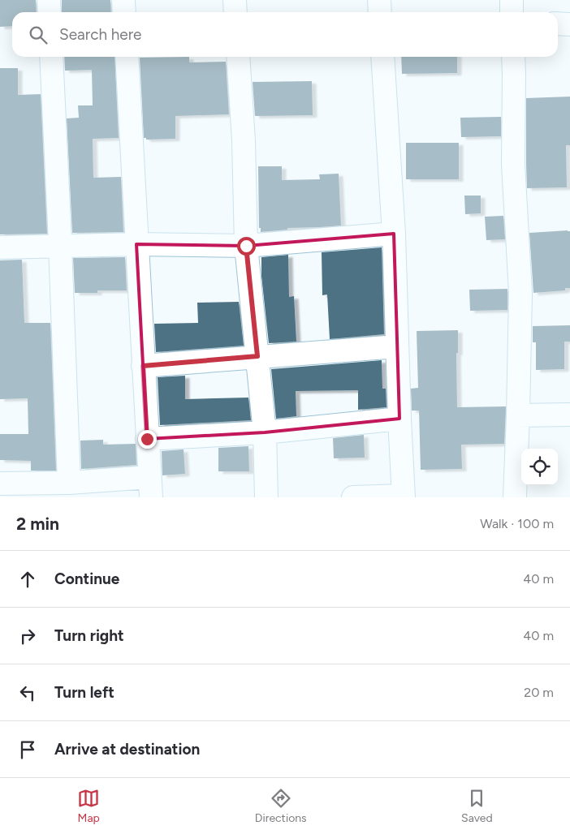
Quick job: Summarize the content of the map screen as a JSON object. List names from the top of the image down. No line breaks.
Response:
{"page":{"search":"Search here","heading":["2 min","Walk · 100 m"],"list":[["Continue","40 m"],["Turn right","40 m"],["Turn left","20 m"],"Arrive at destination"],"nav":["Map","Directions","Saved"]}}
